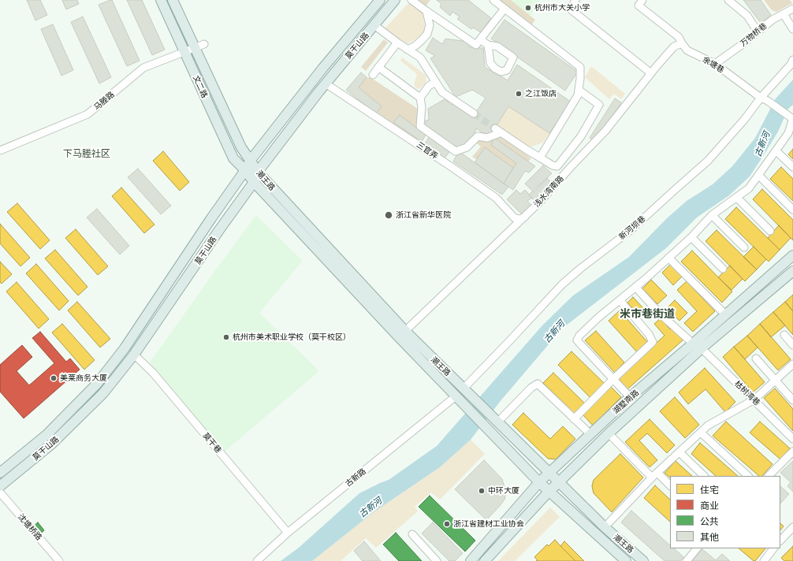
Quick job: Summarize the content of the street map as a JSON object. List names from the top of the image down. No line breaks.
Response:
{"streets":{"main road":["莫干山路","文二路","潮王路","湖墅南路"],"street":["万物桥巷","余塘巷","马塍路","三官弄","浅水湾南路","新河坝巷","枯树湾巷","莫干巷","古新路","沈塘桥路"]},"crossings":[["万物桥巷","余塘巷"],["莫干山路","文二路"],["莫干山路","三官弄"],["莫干山路","潮王路"],["莫干山路","莫干巷"],["余塘巷","浅水湾南路"],["余塘巷","新河坝巷"],["文二路","马塍路"],["文二路","潮王路"],["三官弄","浅水湾南路"],["潮王路","浅水湾南路"],["潮王路","新河坝巷"],["潮王路","湖墅南路"],["潮王路","古新路"],["枯树湾巷","湖墅南路"],["莫干巷","古新路"]],"districts":["下马塍社区","米市巷街道"],"water":["古新河"],"places":["杭州市大关小学","之江饭店","浙江省新华医院","杭州市美术职业学校（莫干校区）","美莱商务大厦","中环大厦","浙江省建材工业协会"],"legend":["住宅","商业","公共","其他"]}
